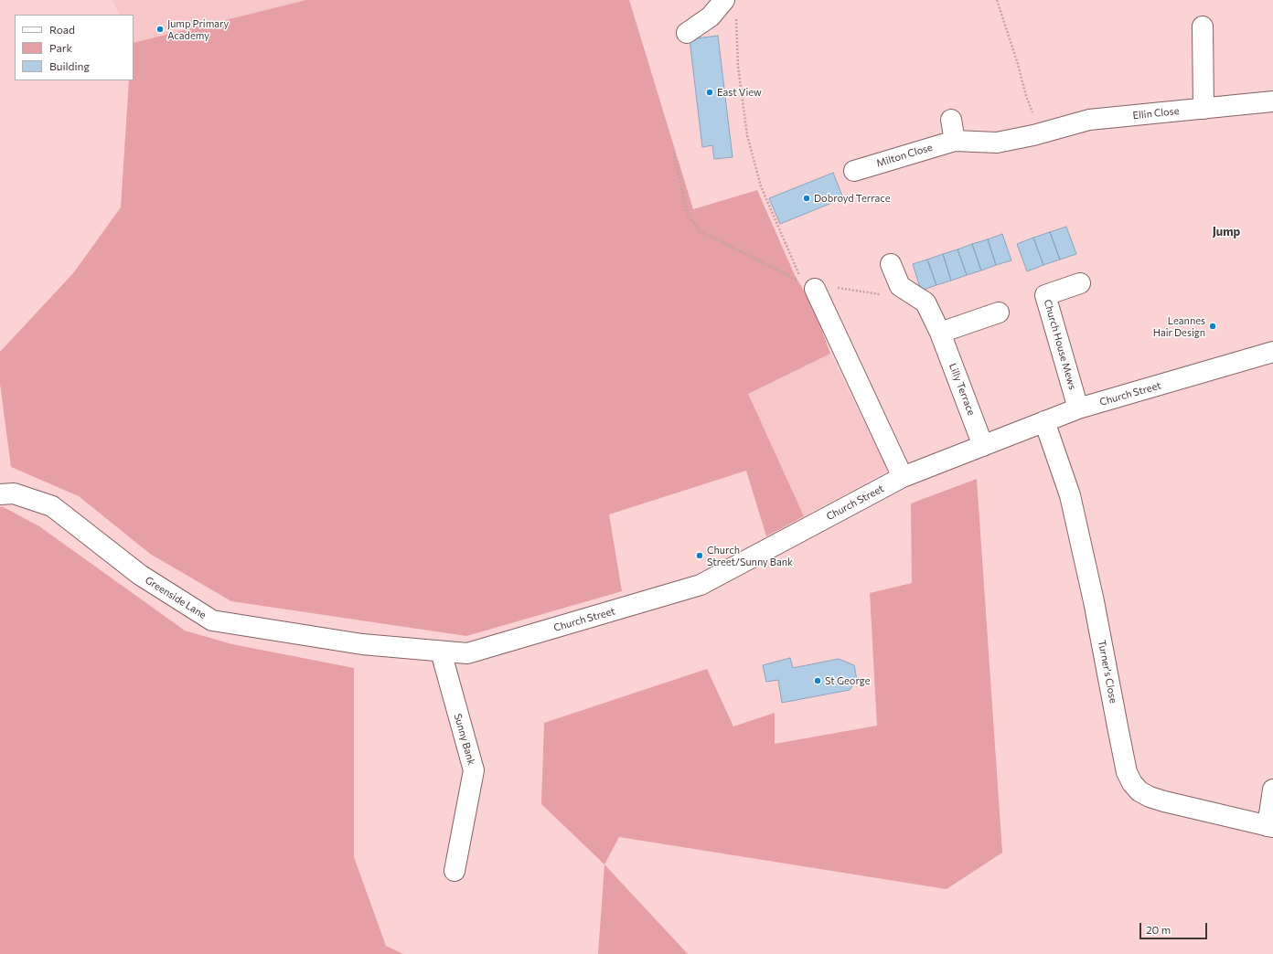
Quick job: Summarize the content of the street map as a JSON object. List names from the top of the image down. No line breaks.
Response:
{"streets":{"street":["Ellin Close","Milton Close","Church House Mews","Lilly Terrace","Church Street","Greenside Lane","Turner's Close","Sunny Bank"]},"crossings":[["Ellin Close","Milton Close"],["Church House Mews","Church Street"],["Lilly Terrace","Church Street"],["Church Street","Greenside Lane"],["Church Street","Turner's Close"],["Church Street","Sunny Bank"],["Greenside Lane","Sunny Bank"]],"districts":["Jump"],"places":["Jump Primary Academy","East View","Dobroyd Terrace","Leannes Hair Design","Church Street/Sunny Bank","St George"],"legend":["Road","Park","Building"],"scale_bar":"20 m"}
